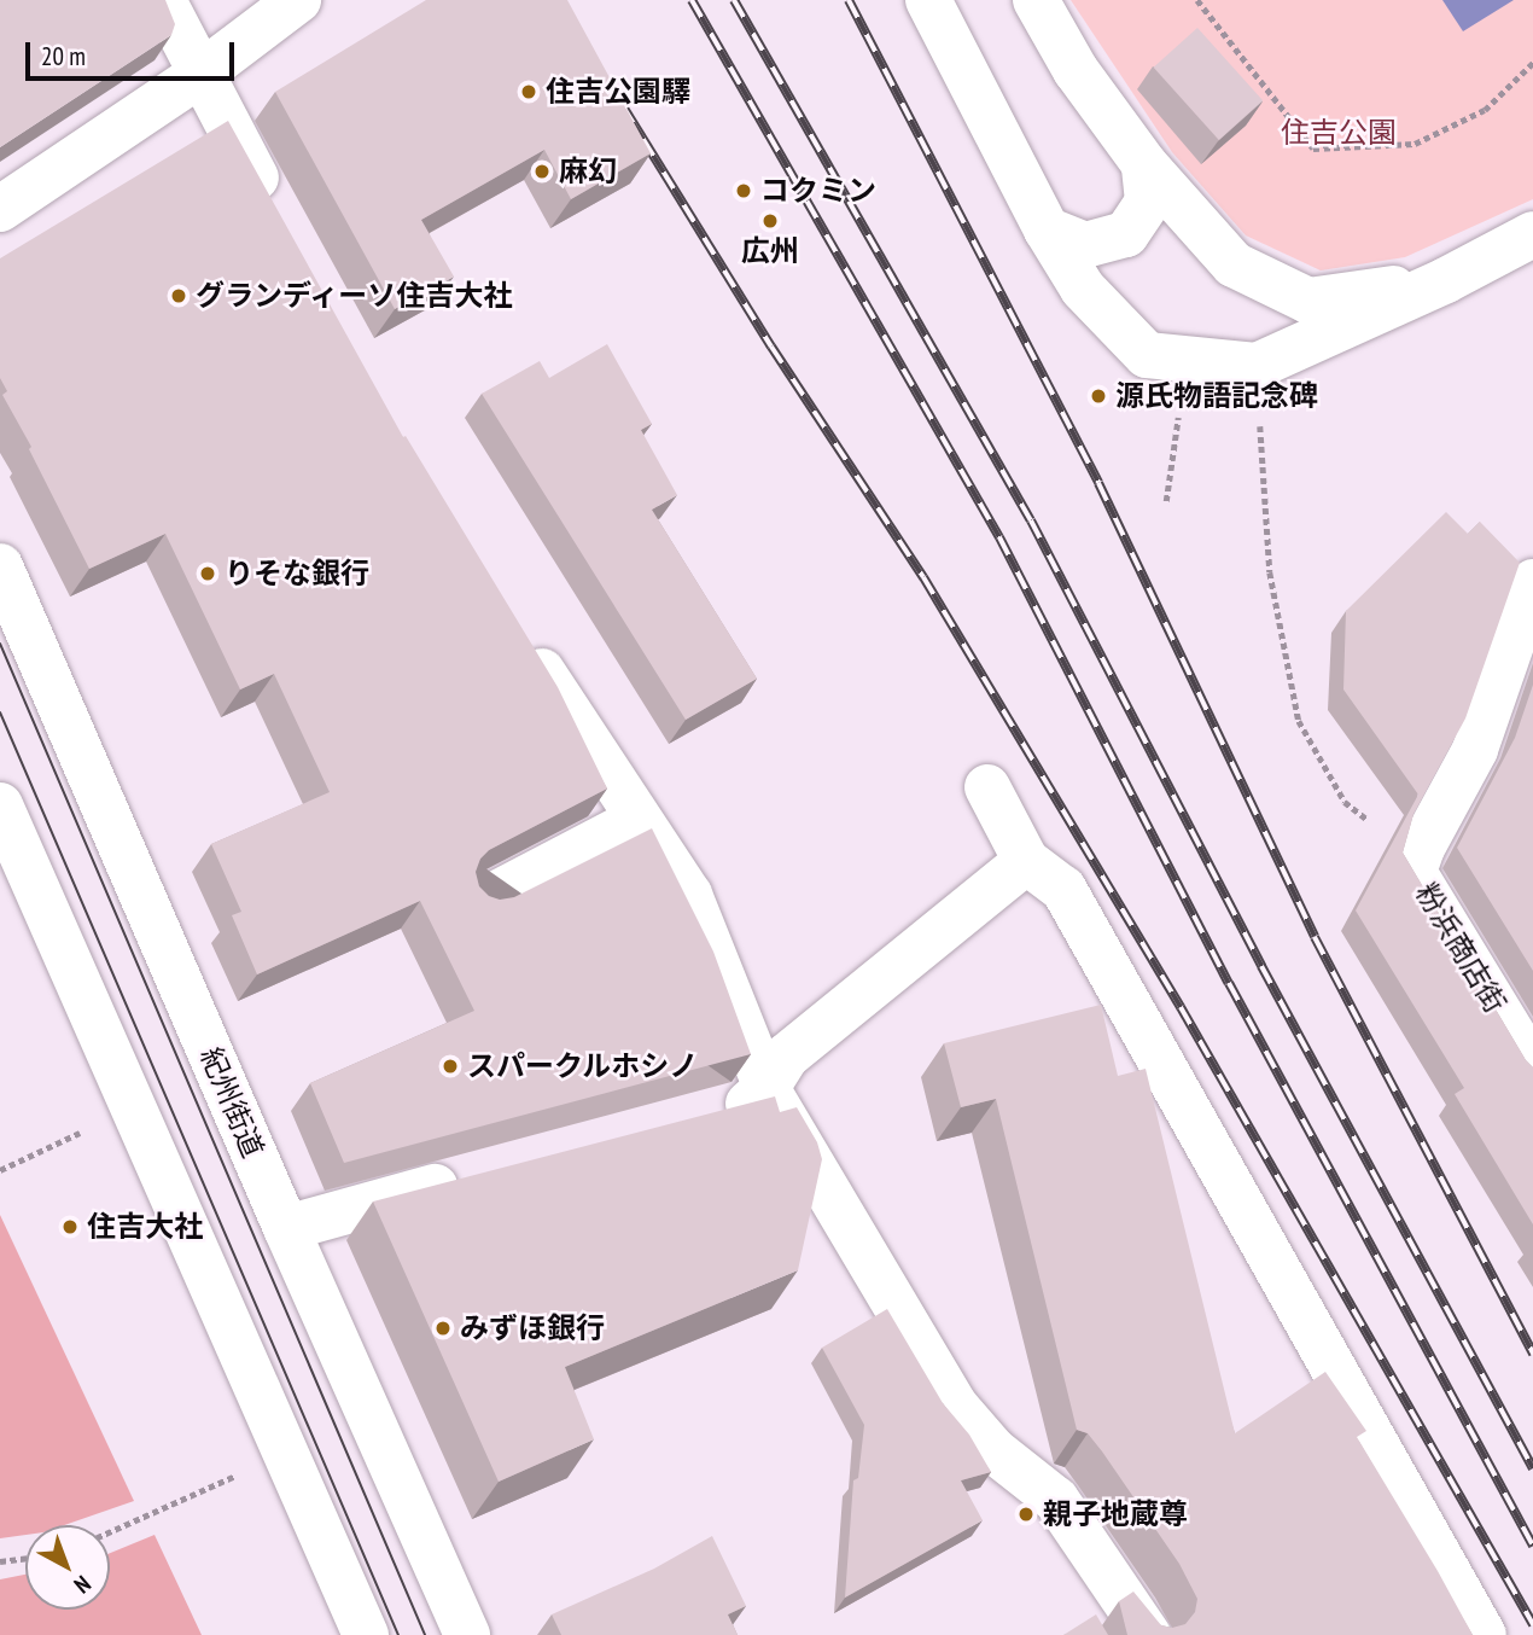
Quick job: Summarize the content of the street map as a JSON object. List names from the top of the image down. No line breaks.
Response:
{"streets":{"street":["粉浜商店街","紀州街道"]},"parks":["住吉公園"],"places":["住吉公園驛","麻幻","コクミン","広州","グランディーソ住吉大社","源氏物語記念碑","りそな銀行","スパークルホシノ","住吉大社","みずほ銀行","親子地蔵尊"],"scale_bar":"20 m","north":"bottom right"}
